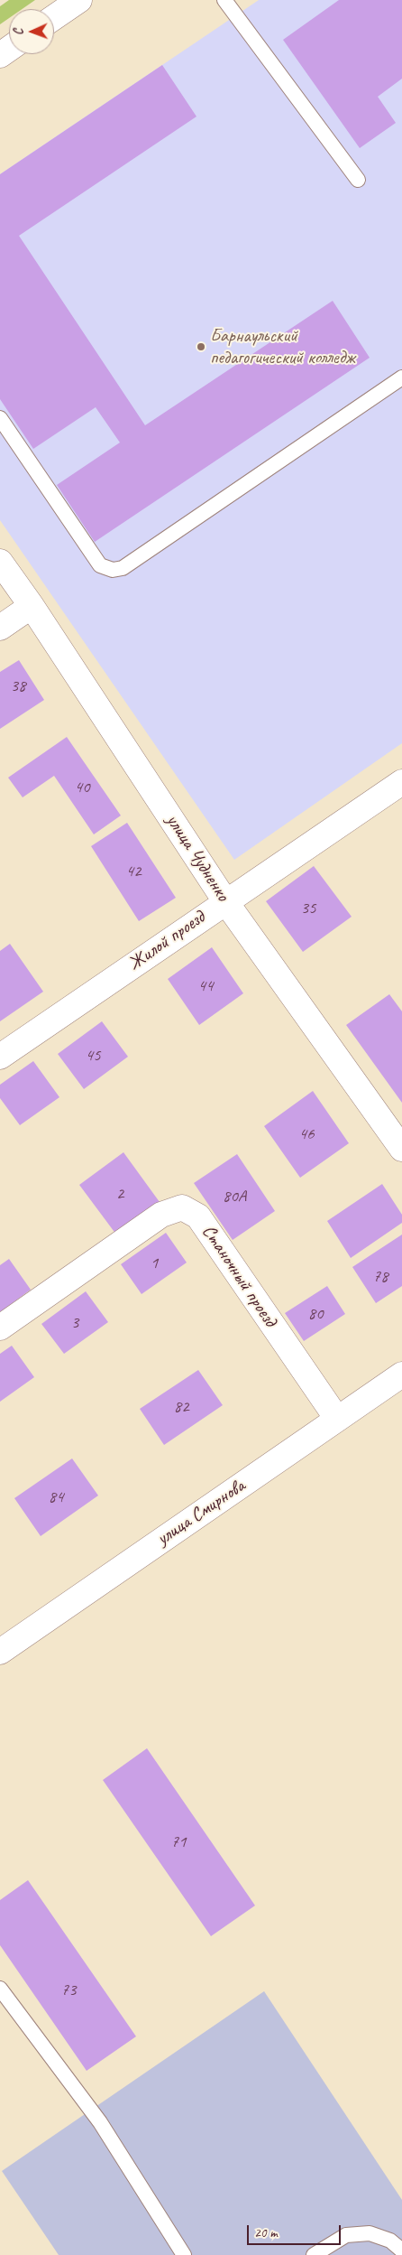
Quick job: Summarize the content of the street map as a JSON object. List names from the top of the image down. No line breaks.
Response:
{"streets":{"street":["улица Чудненко","Жилой проезд","Станочный проезд","улица Смирнова"]},"crossings":[["улица Чудненко","Жилой проезд"],["Станочный проезд","улица Смирнова"]],"places":["Барнаульский педагогический колледж"],"house_numbers":["38","40","42","35","44","45","46","2","80А","1","78","80","3","82","84","71","73"],"scale_bar":"20 m","north":"left"}
